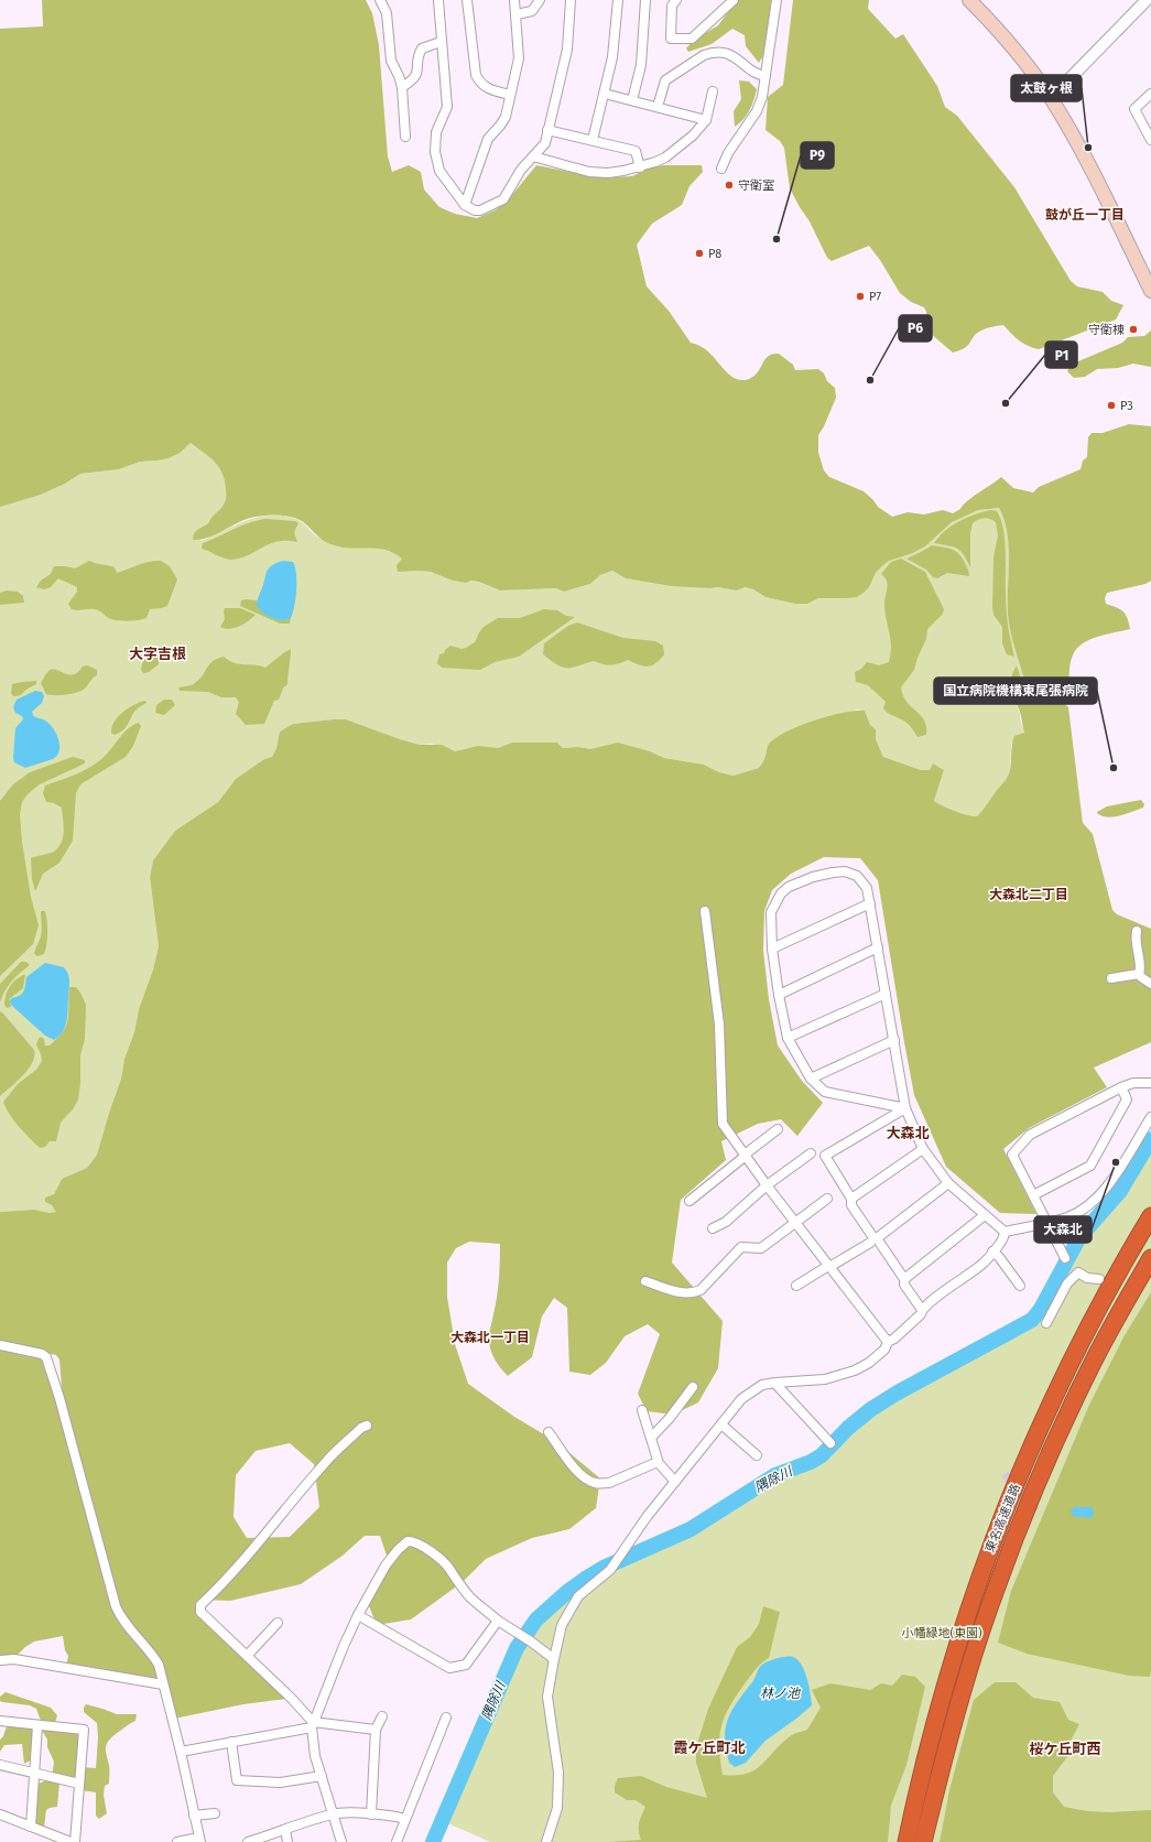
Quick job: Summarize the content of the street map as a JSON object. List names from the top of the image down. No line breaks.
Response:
{"streets":{"highway":["東名高速道路"]},"districts":["鼓が丘一丁目","大字吉根","大森北二丁目","大森北","大森北一丁目","霞ケ丘町北","桜ケ丘町西"],"water":["隅除川","林ノ池"],"parks":["小幡緑地(東園)"],"places":["太鼓ヶ根","守衛室","P9","P8","P7","守衛棟","P6","P1","P3","国立病院機構東尾張病院","大森北"]}
